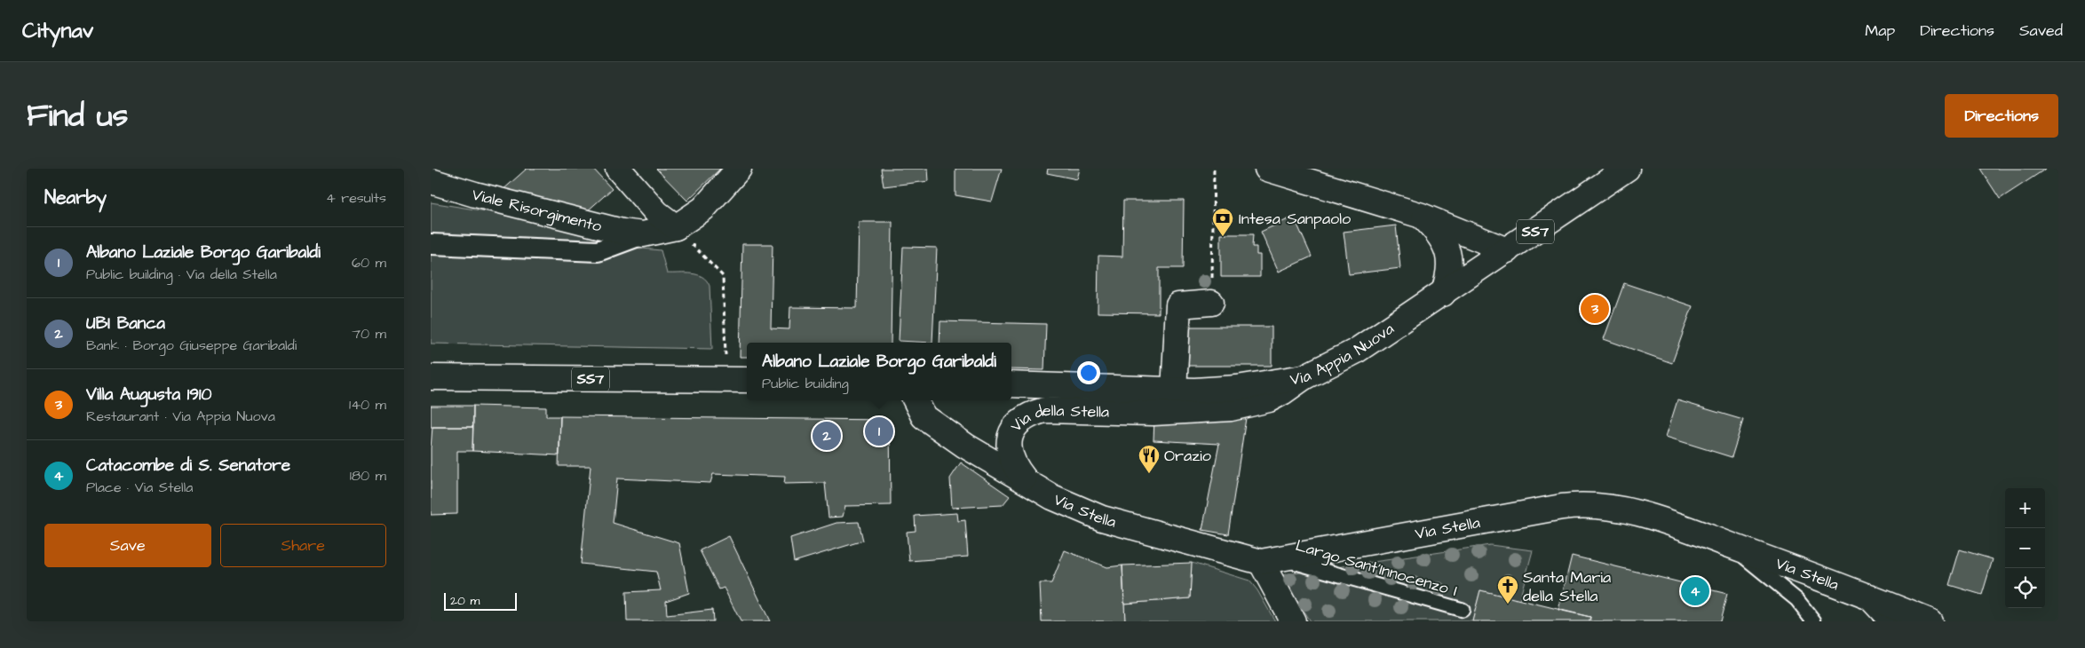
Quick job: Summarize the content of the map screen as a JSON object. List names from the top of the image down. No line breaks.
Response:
{"streets":{"street":["Viale Risorgimento","SS7","Via Appia Nuova","Via della Stella","Via Stella"],"lane":["Largo Sant'Innocenzo I"]},"crossings":[["Via Appia Nuova","Via della Stella"],["Via della Stella","Via Stella"],["Via Stella","Largo Sant'Innocenzo I"]],"places":{"bank":["Intesa Sanpaolo"],"restaurant":["Orazio"],"church":["Santa Maria della Stella"]},"scale_bar":"20 m","page":{"header":"Citynav","nav":["Map","Directions","Saved"],"title":"Find us","buttons":["Directions",["Save","Share"]],"heading":["Nearby","4 results"],"list":[{"mark":"1","name":"Albano Laziale Borgo Garibaldi","note":"Public building · Via della Stella","value":"60 m"},{"mark":"2","name":"UBI Banca","note":"Bank · Borgo Giuseppe Garibaldi","value":"70 m"},{"mark":"3","name":"Villa Augusta 1910","note":"Restaurant · Via Appia Nuova","value":"140 m"},{"mark":"4","name":"Catacombe di S. Senatore","note":"Place · Via Stella","value":"180 m"}],"pins":["3","1","2","4"],"popup":["Albano Laziale Borgo Garibaldi","Public building"],"map_buttons":["+","−"],"scale":"20 m"}}
